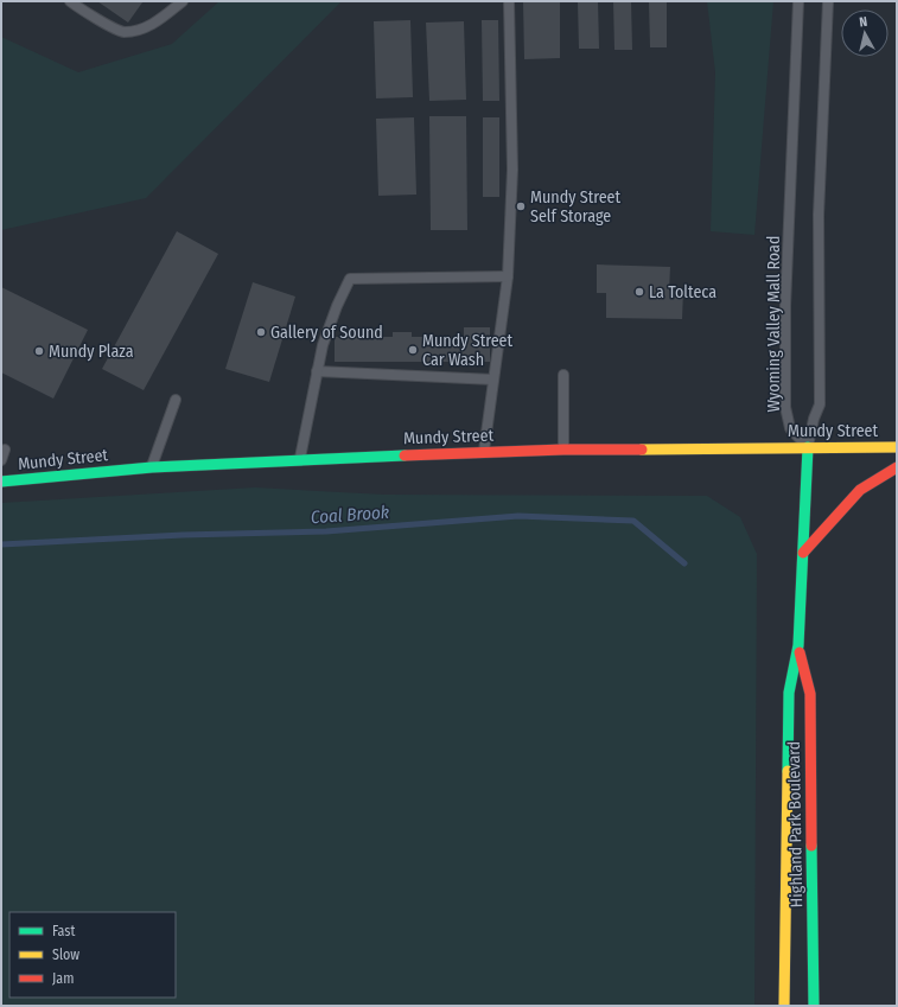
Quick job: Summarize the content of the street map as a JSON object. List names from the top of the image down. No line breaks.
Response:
{"streets":{"main road":["Mundy Street","Highland Park Boulevard"],"lane":["Wyoming Valley Mall Road"]},"crossings":[["Wyoming Valley Mall Road","Mundy Street"],["Wyoming Valley Mall Road","Highland Park Boulevard"],["Mundy Street","Highland Park Boulevard"]],"water":["Coal Brook"],"places":["Mundy Street Self Storage","La Tolteca","Gallery of Sound","Mundy Street Car Wash","Mundy Plaza"],"legend":["Fast","Slow","Jam"],"north":"top"}
